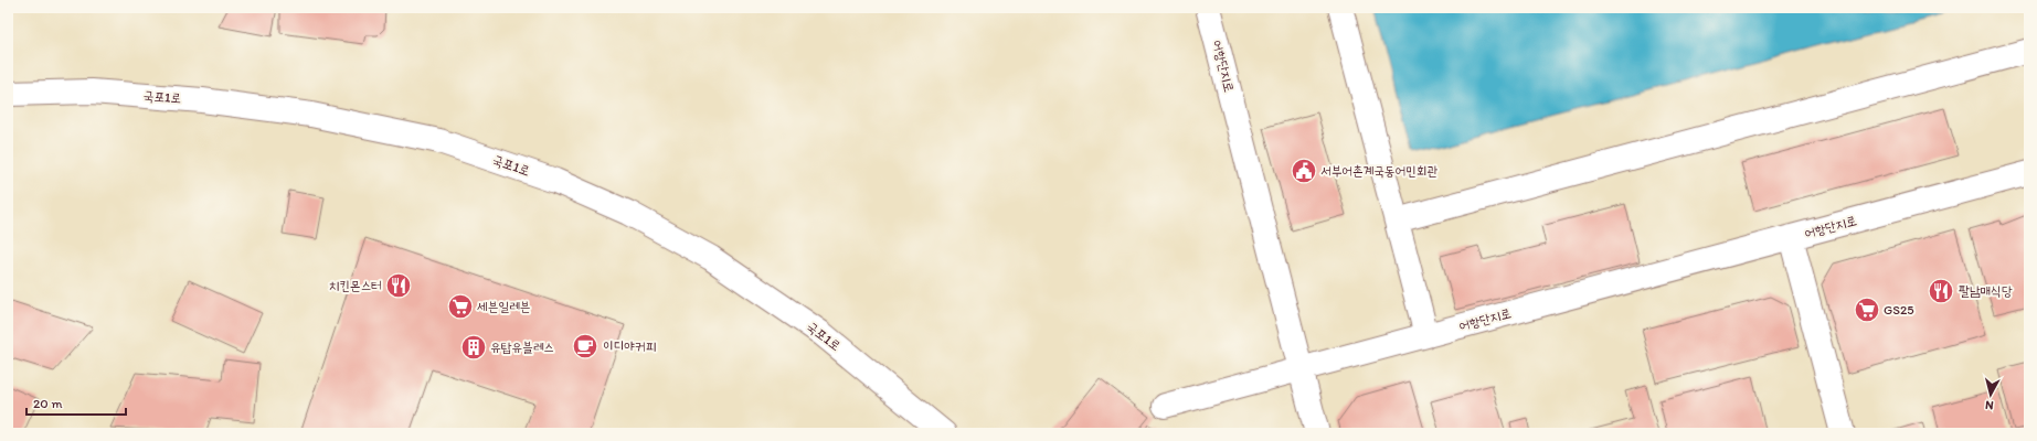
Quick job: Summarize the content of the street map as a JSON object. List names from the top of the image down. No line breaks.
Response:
{"streets":{"street":["어항단지로","국포1로"]},"places":{"public building":["서부어촌계국동어민회관"],"restaurant":["치킨몬스터","팔남매식당"],"supermarket":["세븐일레븐","GS25"],"cafe":["이디야커피"],"building":["유탑유블레스"]},"scale_bar":"20 m","north":"bottom"}
